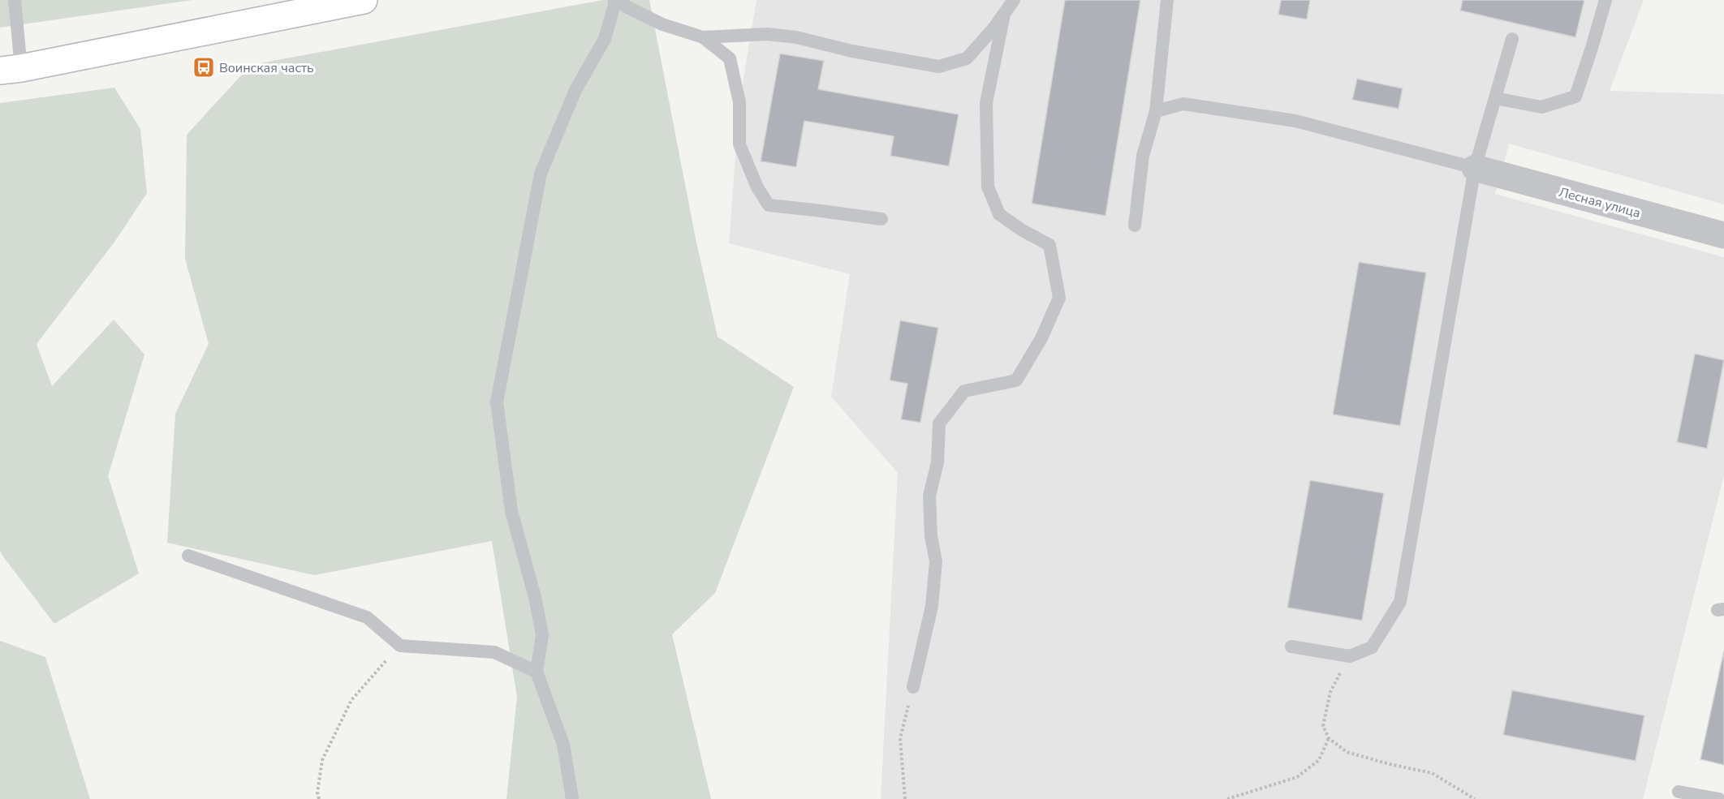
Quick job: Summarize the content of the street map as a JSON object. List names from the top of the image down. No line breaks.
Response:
{"streets":{"street":["Лесная улица"]},"places":{"bus stop":["Воинская часть"]}}
